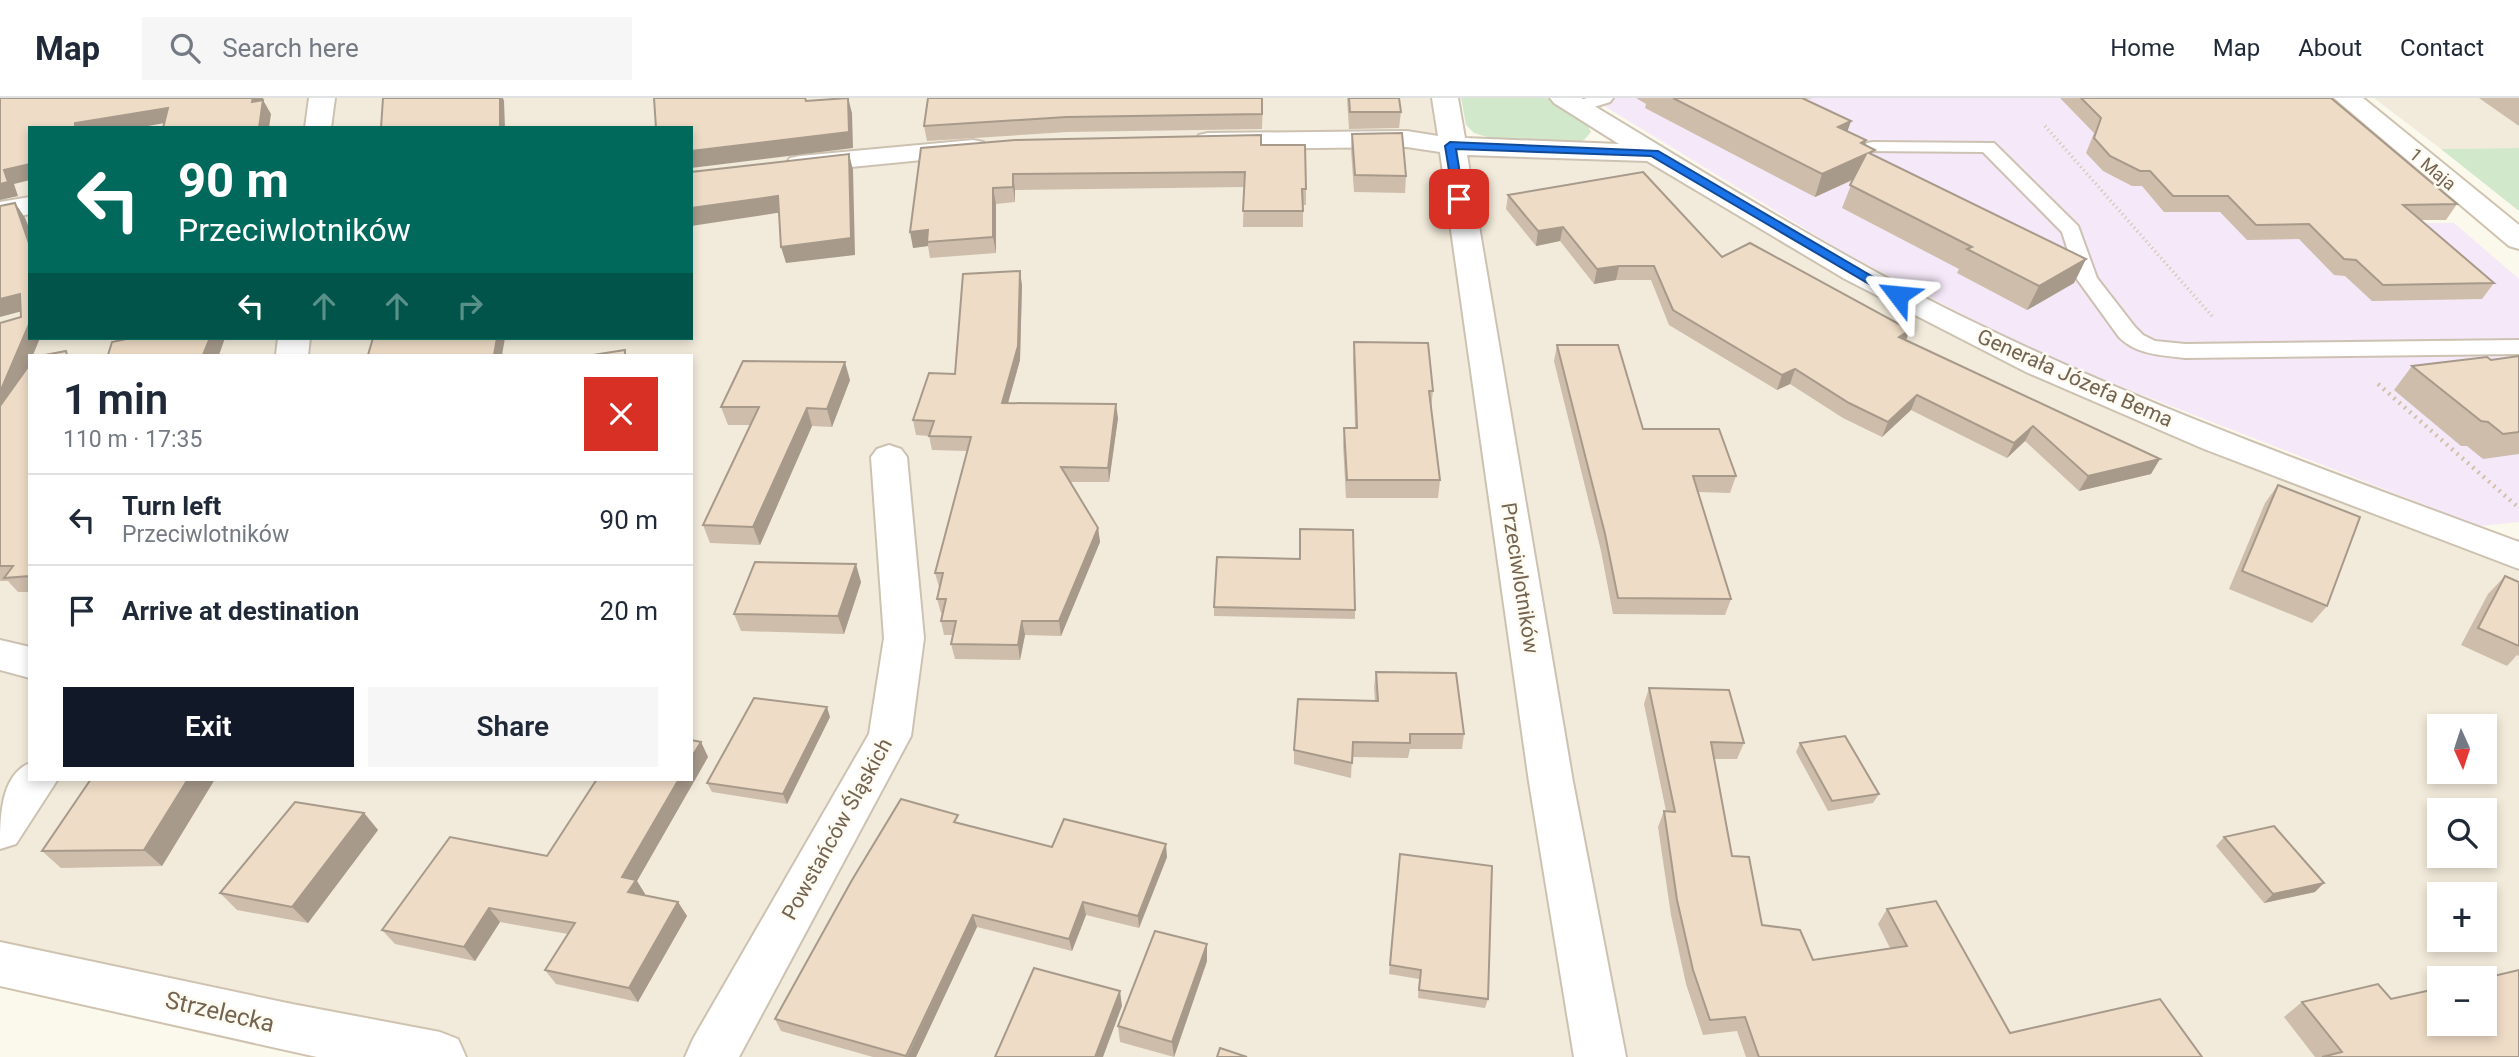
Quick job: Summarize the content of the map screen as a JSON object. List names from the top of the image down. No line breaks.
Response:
{"streets":{"street":["1 Maja","Generała Józefa Bema","Przeciwlotników","Powstańców Śląskich","Strzelecka"]},"crossings":[["Generała Józefa Bema","Przeciwlotników"]],"north":"bottom","page":{"header":"Map","search":"Search here","nav":["Home","Map","About","Contact"],"turn":["90 m","Przeciwlotników"],"heading":["1 min","110 m · 17:35"],"list":[{"name":"Turn left","note":"Przeciwlotników","value":"90 m"},{"name":"Arrive at destination","value":"20 m"}],"buttons":["Exit","Share"],"map_buttons":["+","−"]}}
